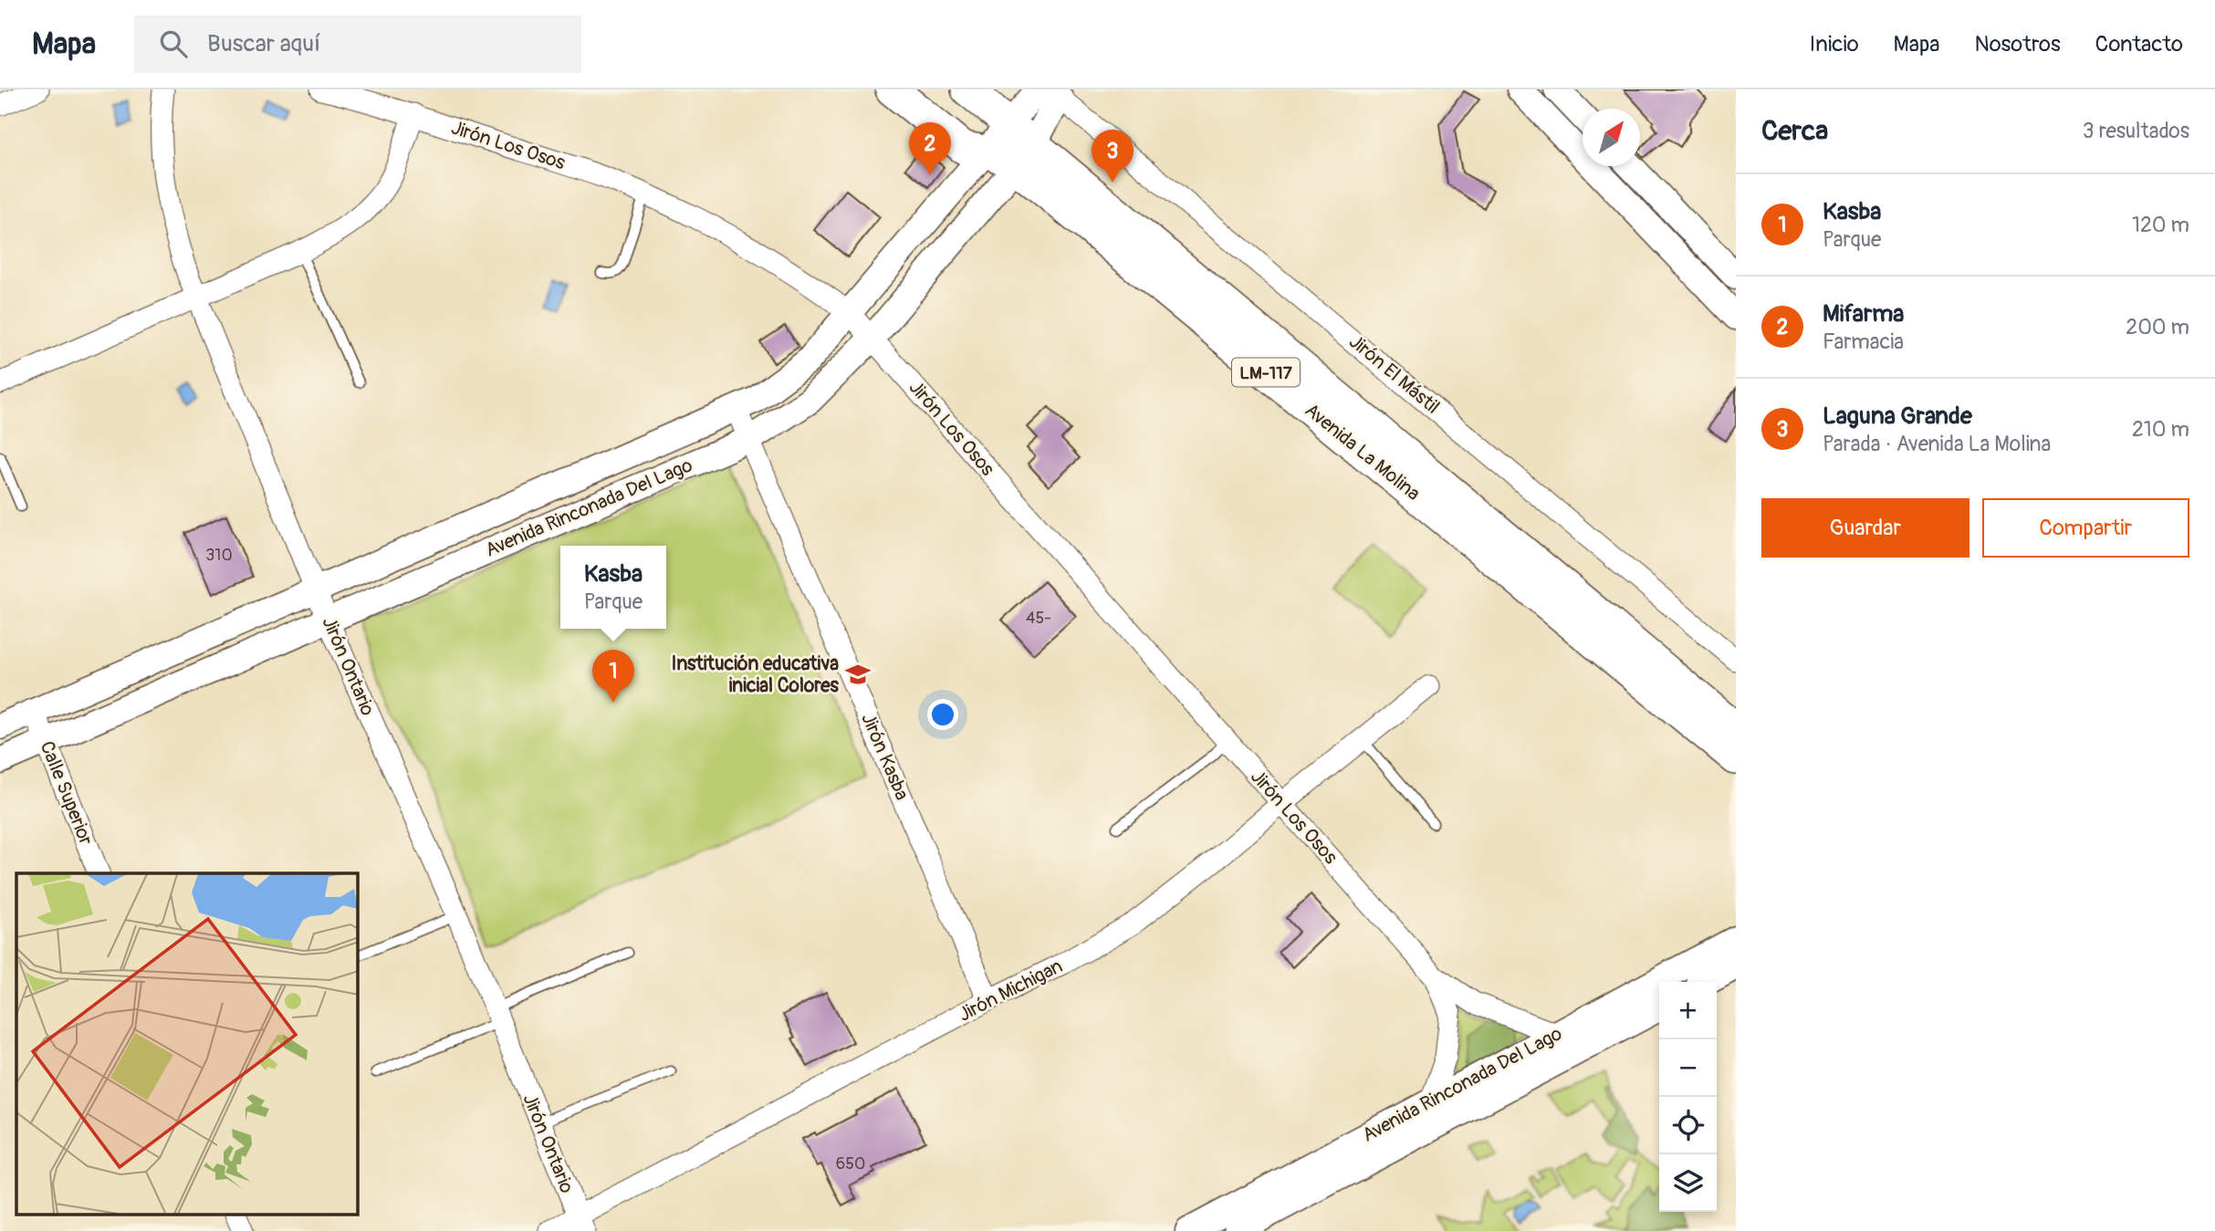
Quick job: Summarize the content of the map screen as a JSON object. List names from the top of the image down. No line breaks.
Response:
{"streets":{"main road":["LM-117","Avenida La Molina"],"street":["Jirón Los Osos","Jirón El Mástil","Avenida Rinconada Del Lago","Jirón Ontario","Jirón Kasba","Calle Superior","Jirón Michigan"]},"crossings":[["Jirón Los Osos","Avenida Rinconada Del Lago"],["Jirón Los Osos","Jirón Michigan"],["Jirón El Mástil","Avenida Rinconada Del Lago"],["Avenida La Molina","Avenida Rinconada Del Lago"],["Avenida Rinconada Del Lago","Jirón Ontario"],["Avenida Rinconada Del Lago","Jirón Kasba"],["Avenida Rinconada Del Lago","Calle Superior"],["Jirón Ontario","Jirón Michigan"],["Jirón Kasba","Jirón Michigan"]],"places":{"school or university":["Institución educativa inicial Colores"]},"house_numbers":["310","45-","650"],"north":"top right","page":{"header":"Mapa","search":"Buscar aquí","nav":["Inicio","Mapa","Nosotros","Contacto"],"heading":["Cerca","3 resultados"],"pins":["2","3","1"],"list":[{"mark":"1","name":"Kasba","note":"Parque","value":"120 m"},{"mark":"2","name":"Mifarma","note":"Farmacia","value":"200 m"},{"mark":"3","name":"Laguna Grande","note":"Parada · Avenida La Molina","value":"210 m"}],"buttons":["Guardar","Compartir"],"popup":["Kasba","Parque"],"map_buttons":["+","−"]}}
